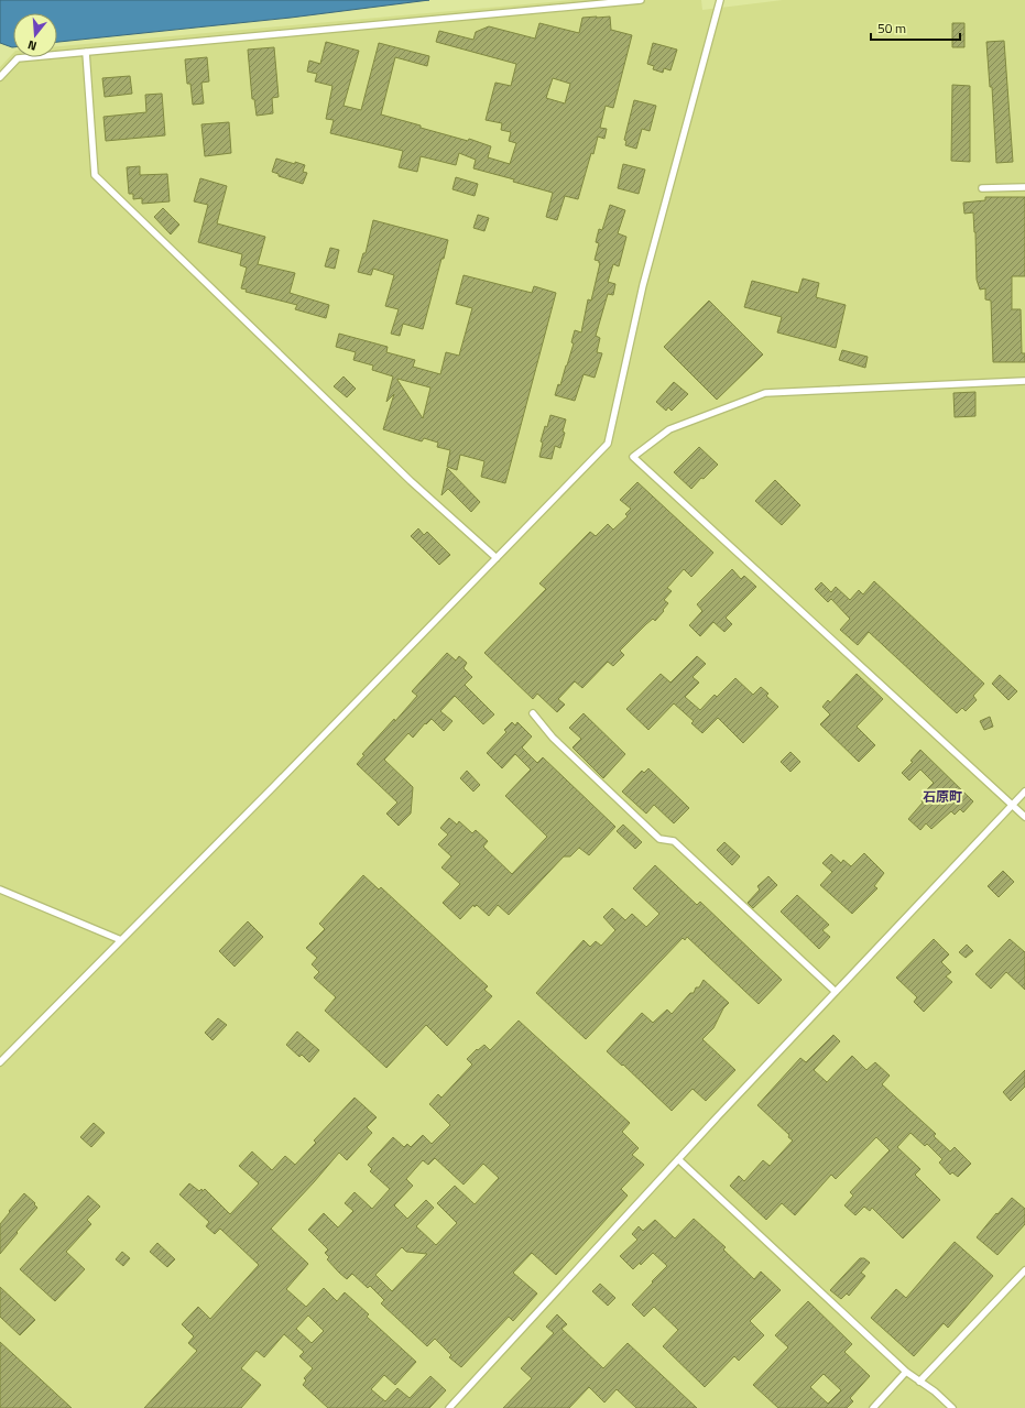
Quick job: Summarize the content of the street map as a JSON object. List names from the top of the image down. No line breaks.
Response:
{"districts":["石原町"],"scale_bar":"50 m","north":"bottom"}
